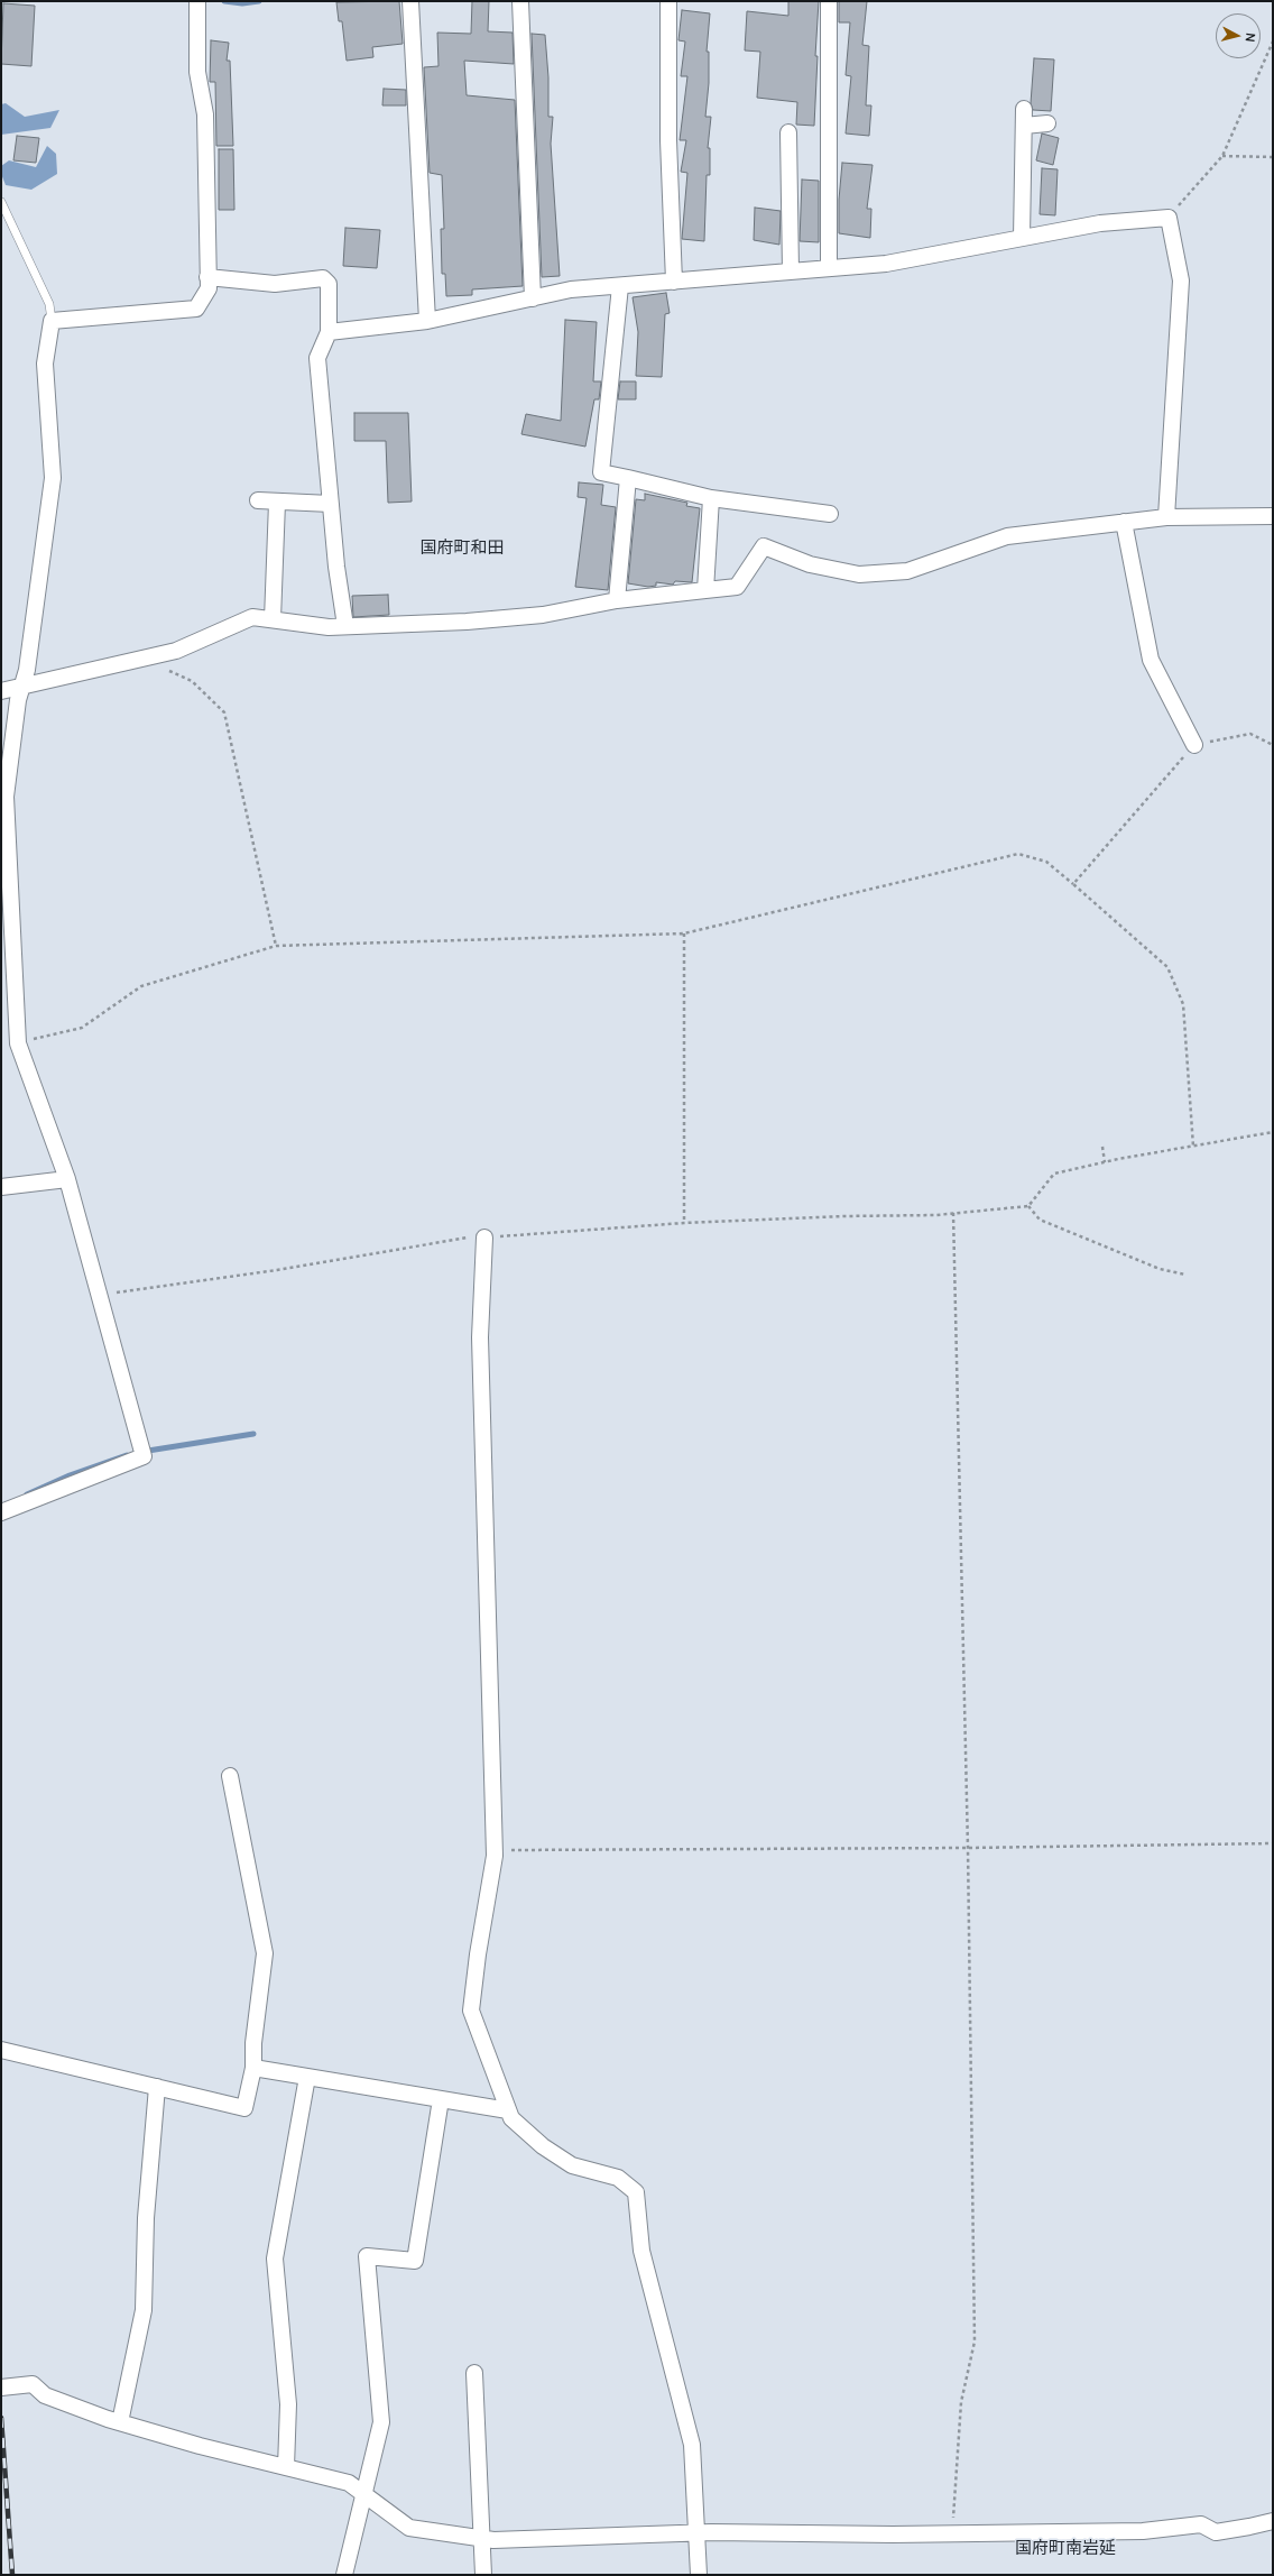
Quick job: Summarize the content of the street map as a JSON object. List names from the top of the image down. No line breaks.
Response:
{"districts":["国府町和田","国府町南岩延"],"north":"right"}
